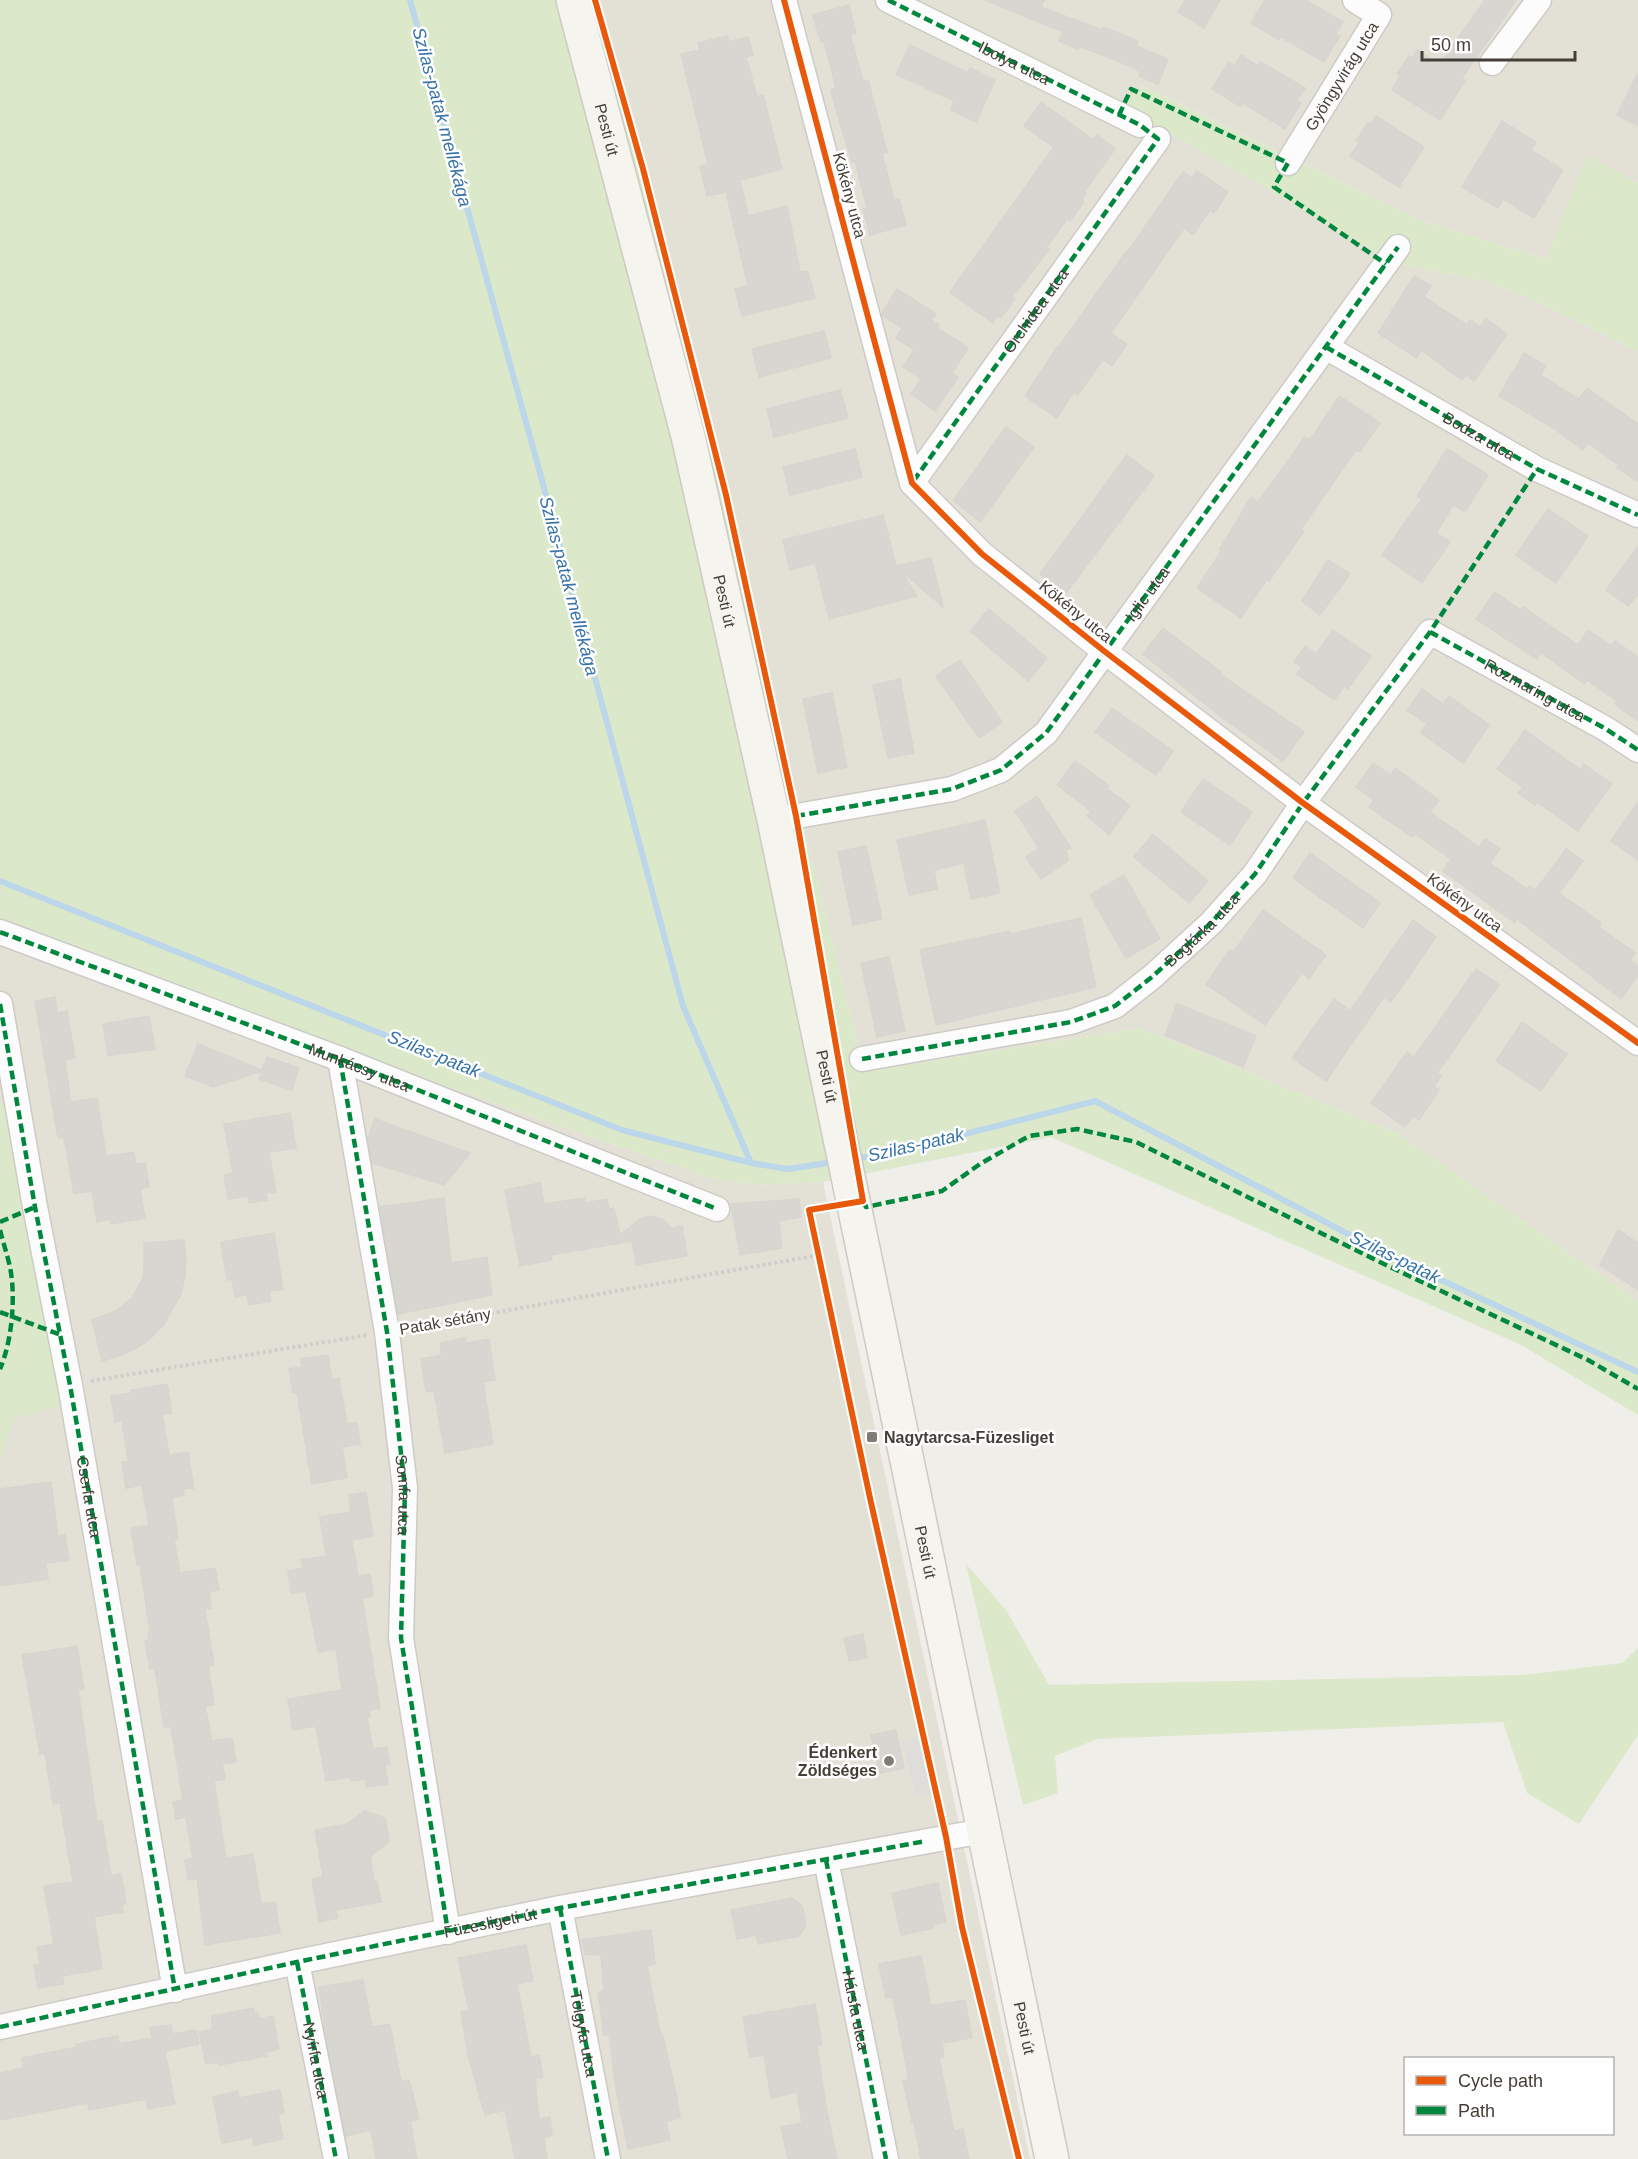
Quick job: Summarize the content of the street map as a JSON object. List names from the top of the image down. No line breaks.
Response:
{"streets":{"main road":["Pesti út"],"street":["Ibolya utca","Gyöngyvirág utca","Kökény utca","Orchidea utca","Bodza utca","Iglic utca","Rozmaring utca","Boglárka utca","Munkácsy utca","Somfa utca","Cserfa utca","Füzesligeti út","Hársfa utca","Tölgyfa utca","Nyírfa utca"],"path":["Patak sétány"]},"crossings":[["Ibolya utca","Orchidea utca"],["Pesti út","Iglic utca"],["Pesti út","Füzesligeti út"],["Kökény utca","Orchidea utca"],["Kökény utca","Iglic utca"],["Kökény utca","Boglárka utca"],["Bodza utca","Iglic utca"],["Rozmaring utca","Boglárka utca"],["Munkácsy utca","Somfa utca"],["Patak sétány","Somfa utca"],["Patak sétány","Cserfa utca"],["Somfa utca","Füzesligeti út"],["Cserfa utca","Füzesligeti út"],["Füzesligeti út","Hársfa utca"],["Füzesligeti út","Tölgyfa utca"],["Füzesligeti út","Nyírfa utca"]],"water":["Szilas-patak mellékága","Szilas-patak"],"places":{"transit":["Nagytarcsa-Füzesliget"],"other":["Édenkert Zöldséges"]},"legend":["Cycle path","Path"],"scale_bar":"50 m"}
